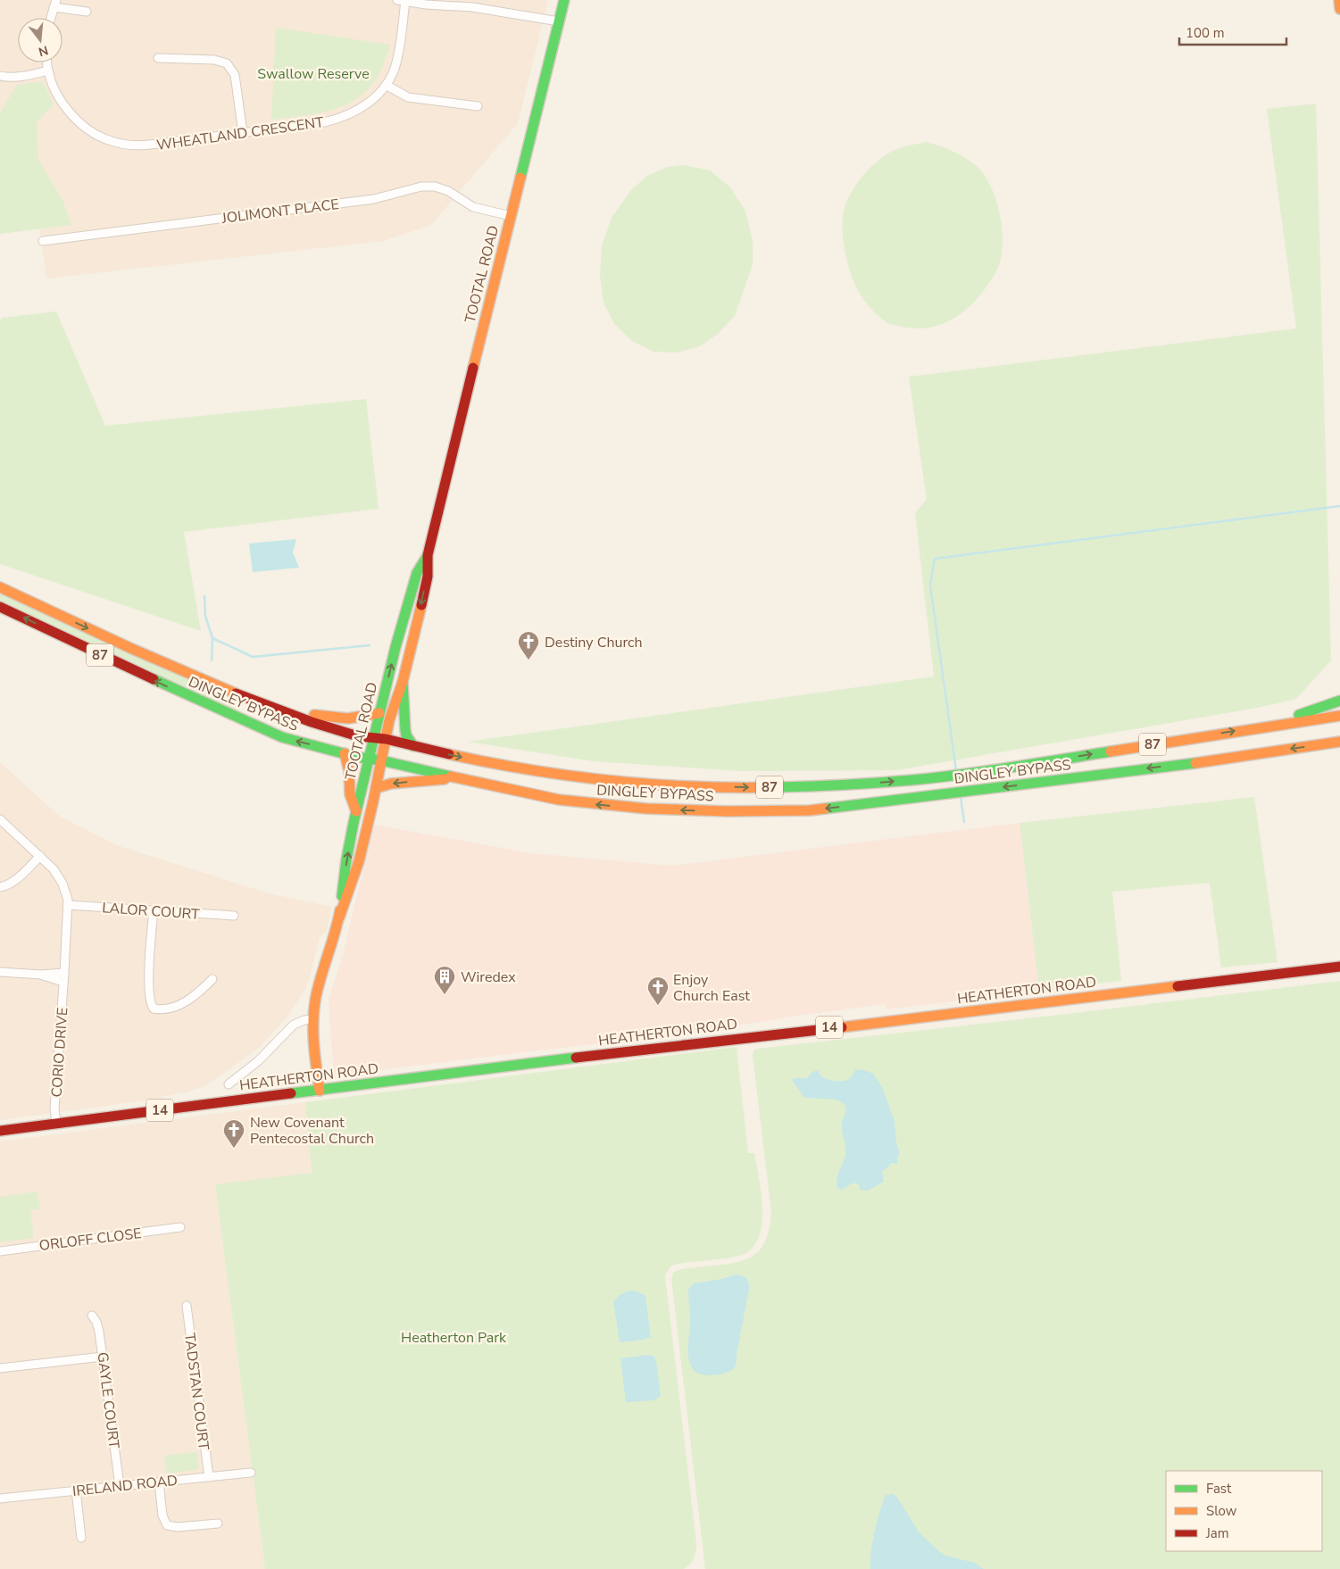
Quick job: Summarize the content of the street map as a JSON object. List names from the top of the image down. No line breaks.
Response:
{"streets":{"main road":["TOOTAL ROAD","87","DINGLEY BYPASS","HEATHERTON ROAD","14"],"street":["WHEATLAND CRESCENT","JOLIMONT PLACE","LALOR COURT","CORIO DRIVE","ORLOFF CLOSE","TADSTAN COURT","GAYLE COURT","IRELAND ROAD"]},"crossings":[["JOLIMONT PLACE","TOOTAL ROAD"],["TOOTAL ROAD","DINGLEY BYPASS"],["TOOTAL ROAD","HEATHERTON ROAD"],["LALOR COURT","CORIO DRIVE"],["HEATHERTON ROAD","CORIO DRIVE"],["TADSTAN COURT","IRELAND ROAD"],["GAYLE COURT","IRELAND ROAD"]],"parks":["Swallow Reserve","Heatherton Park"],"places":{"church":["Destiny Church","Enjoy Church East","New Covenant Pentecostal Church"],"building":["Wiredex"]},"legend":["Fast","Slow","Jam"],"scale_bar":"100 m","north":"bottom"}
